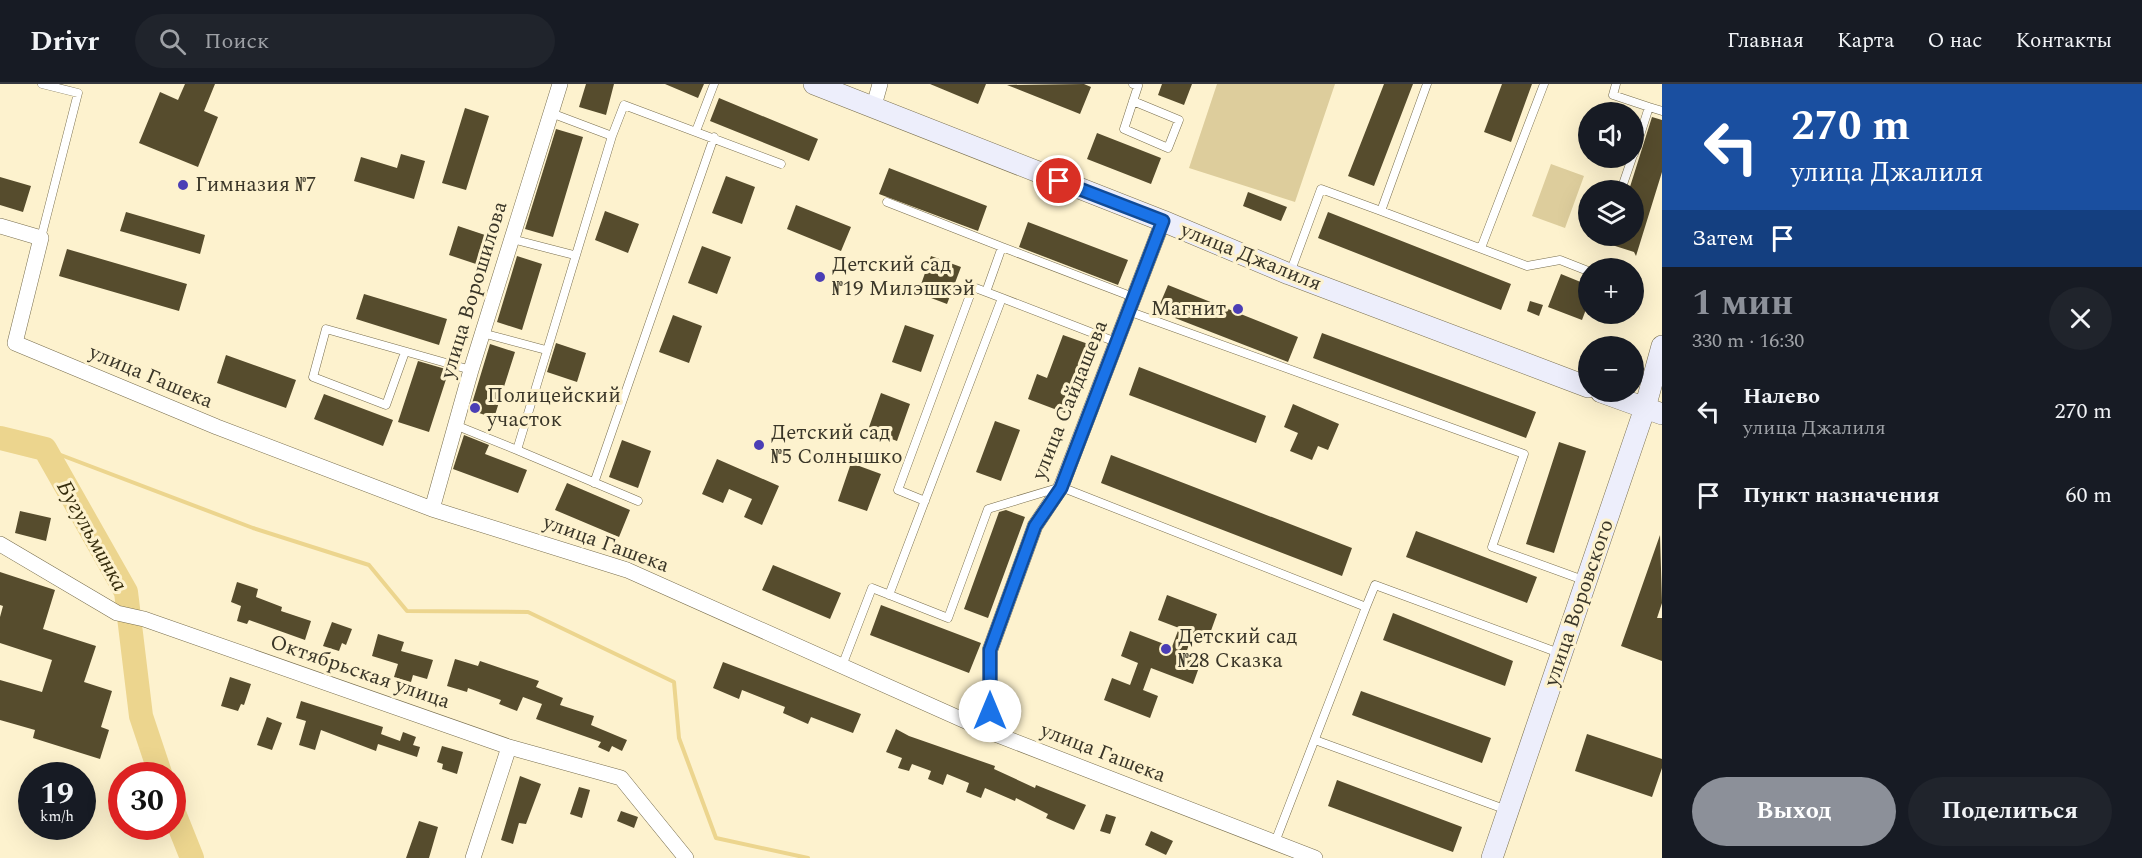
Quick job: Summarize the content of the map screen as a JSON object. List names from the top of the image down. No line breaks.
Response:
{"streets":{"main road":["улица Джалиля","улица Воровского"],"street":["улица Ворошилова","улица Гашека","улица Сайдашева","Октябрьская улица"]},"crossings":[["улица Джалиля","улица Сайдашева"],["улица Ворошилова","улица Гашека"],["улица Гашека","улица Сайдашева"]],"water":["Бугульминка"],"places":["Гимназия №7","Детский сад №19 Милэшкэй","Магнит","Полицейский участок","Детский сад №5 Солнышко","Детский сад №28 Сказка"],"page":{"header":"Drivr","search":"Поиск","nav":["Главная","Карта","О нас","Контакты"],"turn":["270 m","улица Джалиля"],"map_buttons":["+","−"],"then":"Затем","heading":["1 мин","330 m · 16:30"],"list":[{"name":"Налево","note":"улица Джалиля","value":"270 m"},{"name":"Пункт назначения","value":"60 m"}],"speed":"19 km/h","limit":"30","buttons":["Выход","Поделиться"]}}
